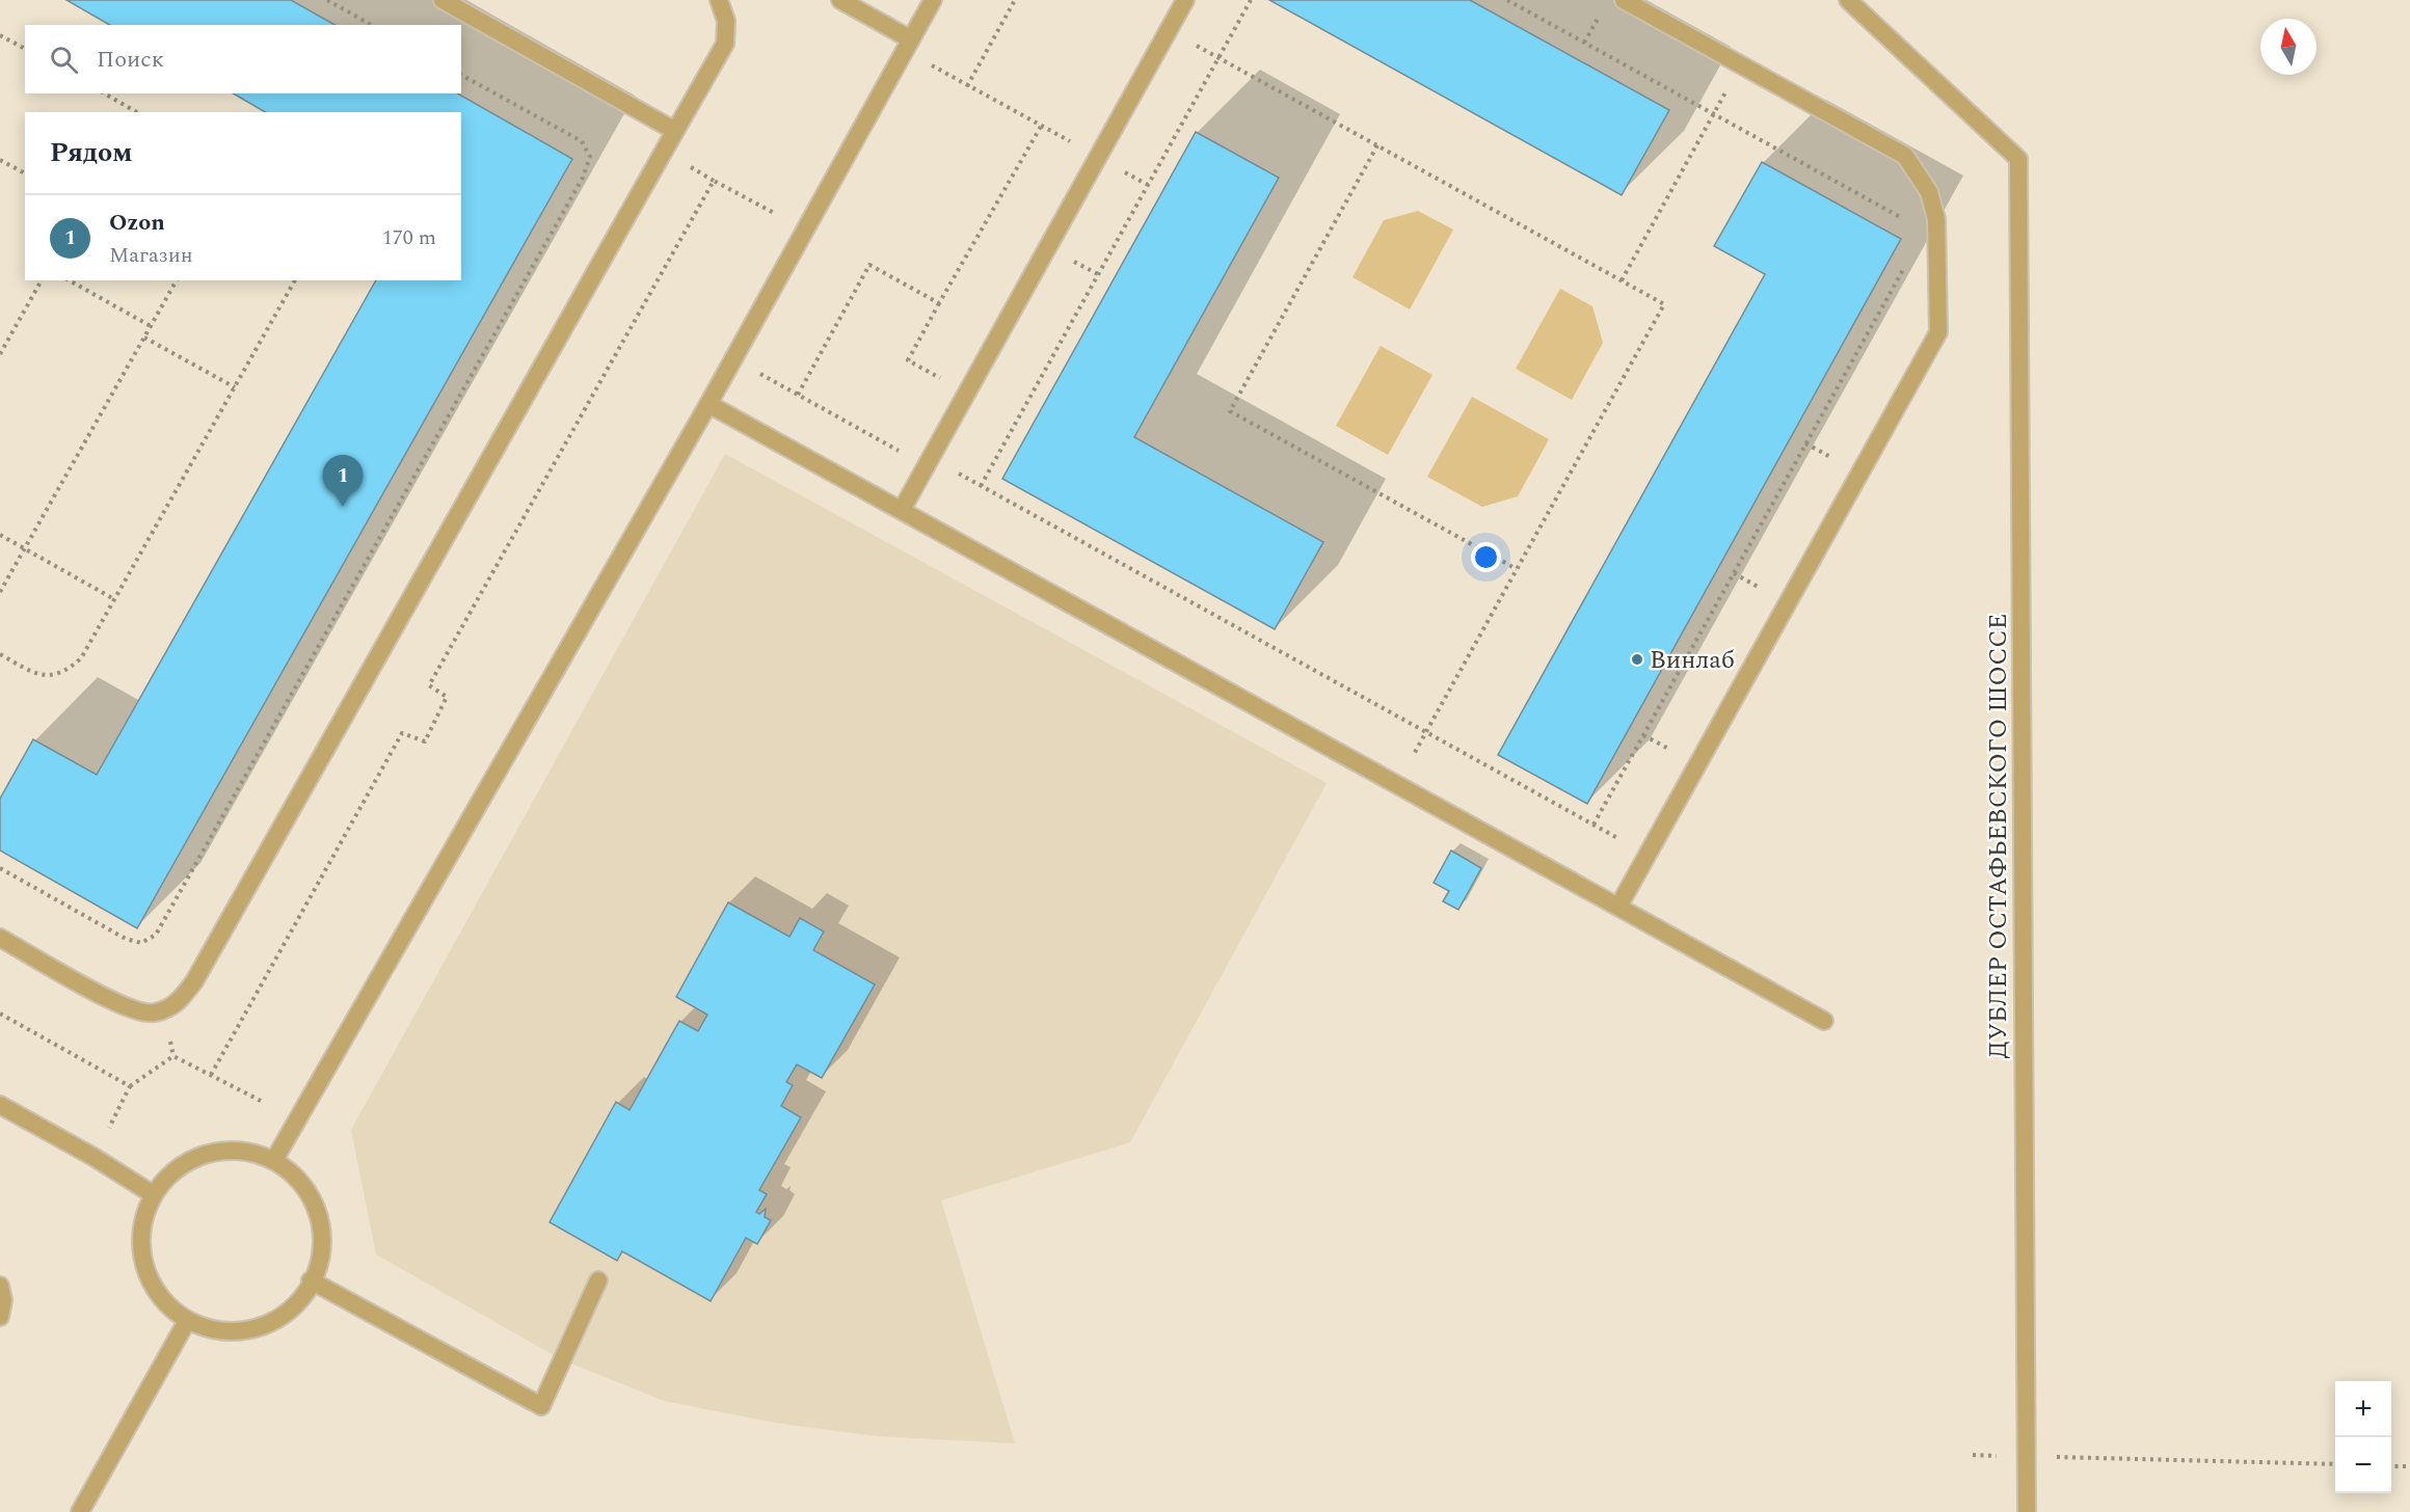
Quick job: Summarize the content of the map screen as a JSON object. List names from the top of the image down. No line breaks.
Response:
{"streets":{"street":["ДУБЛЕР ОСТАФЬЕВСКОГО ШОССЕ"]},"places":["Винлаб"],"north":"top","page":{"search":"Поиск","heading":"Рядом","list":[{"mark":"1","name":"Ozon","note":"Магазин","value":"170 m"}],"pins":"1","map_buttons":["+","−"]}}
